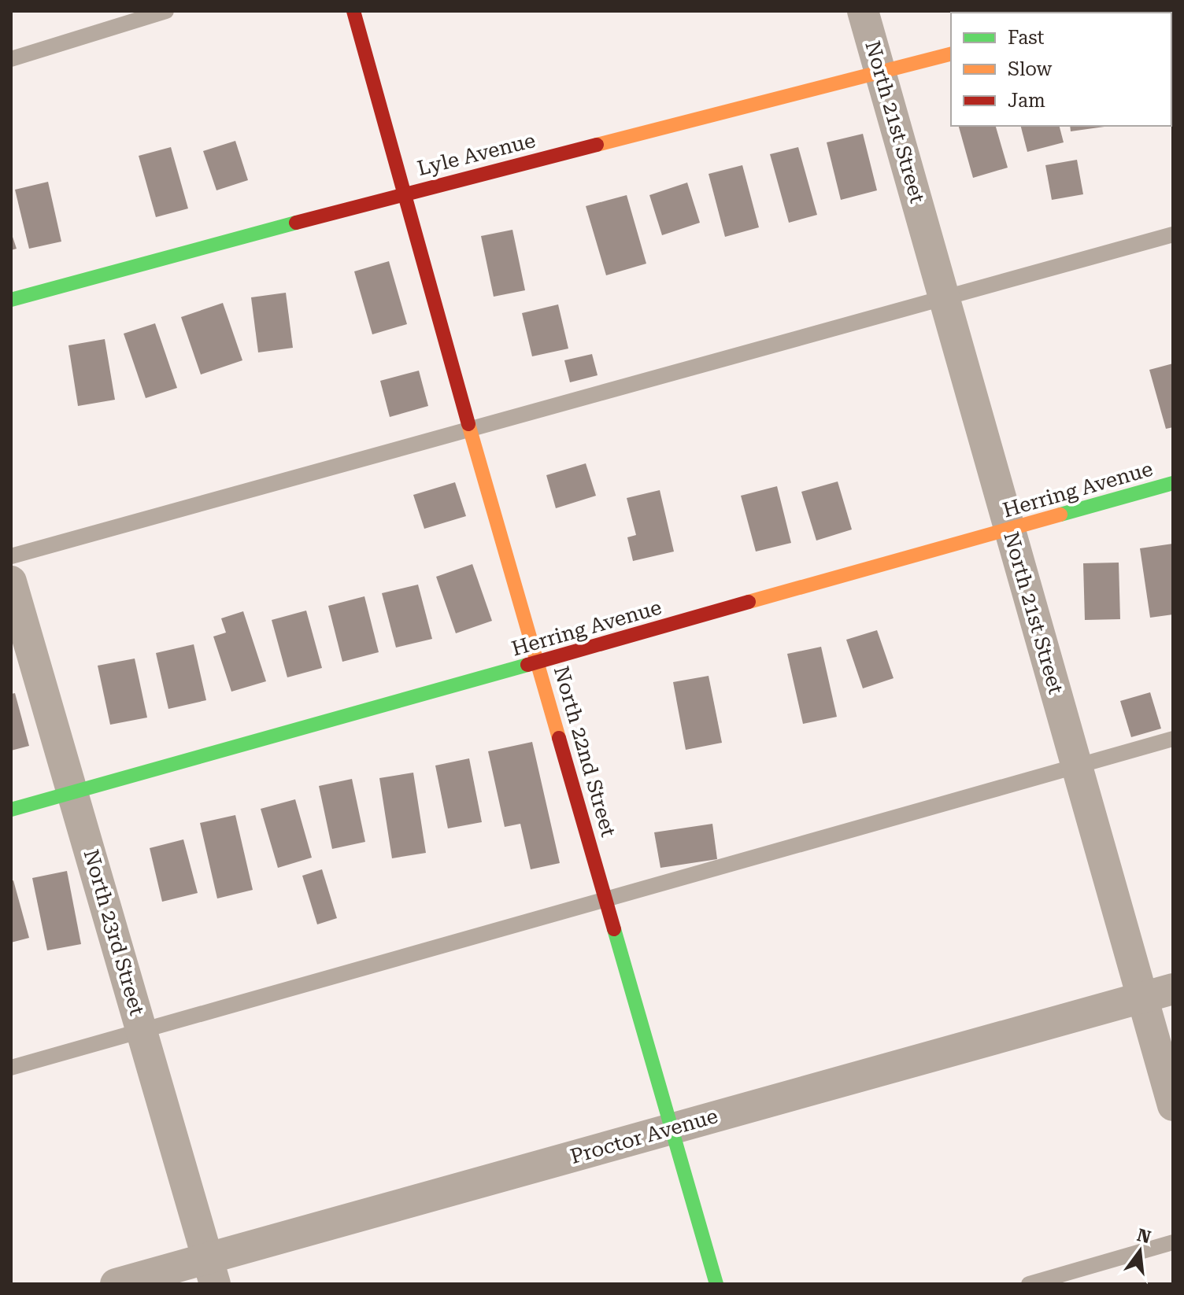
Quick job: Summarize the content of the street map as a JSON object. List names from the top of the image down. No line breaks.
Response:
{"streets":{"main road":["Lyle Avenue","Herring Avenue","North 22nd Street"],"street":["North 21st Street","North 23rd Street","Proctor Avenue"]},"crossings":[["North 21st Street","Lyle Avenue"],["North 21st Street","Herring Avenue"],["North 21st Street","Proctor Avenue"],["Lyle Avenue","North 22nd Street"],["Herring Avenue","North 22nd Street"],["Herring Avenue","North 23rd Street"],["North 22nd Street","Proctor Avenue"],["North 23rd Street","Proctor Avenue"]],"legend":["Fast","Slow","Jam"],"north":"top"}
